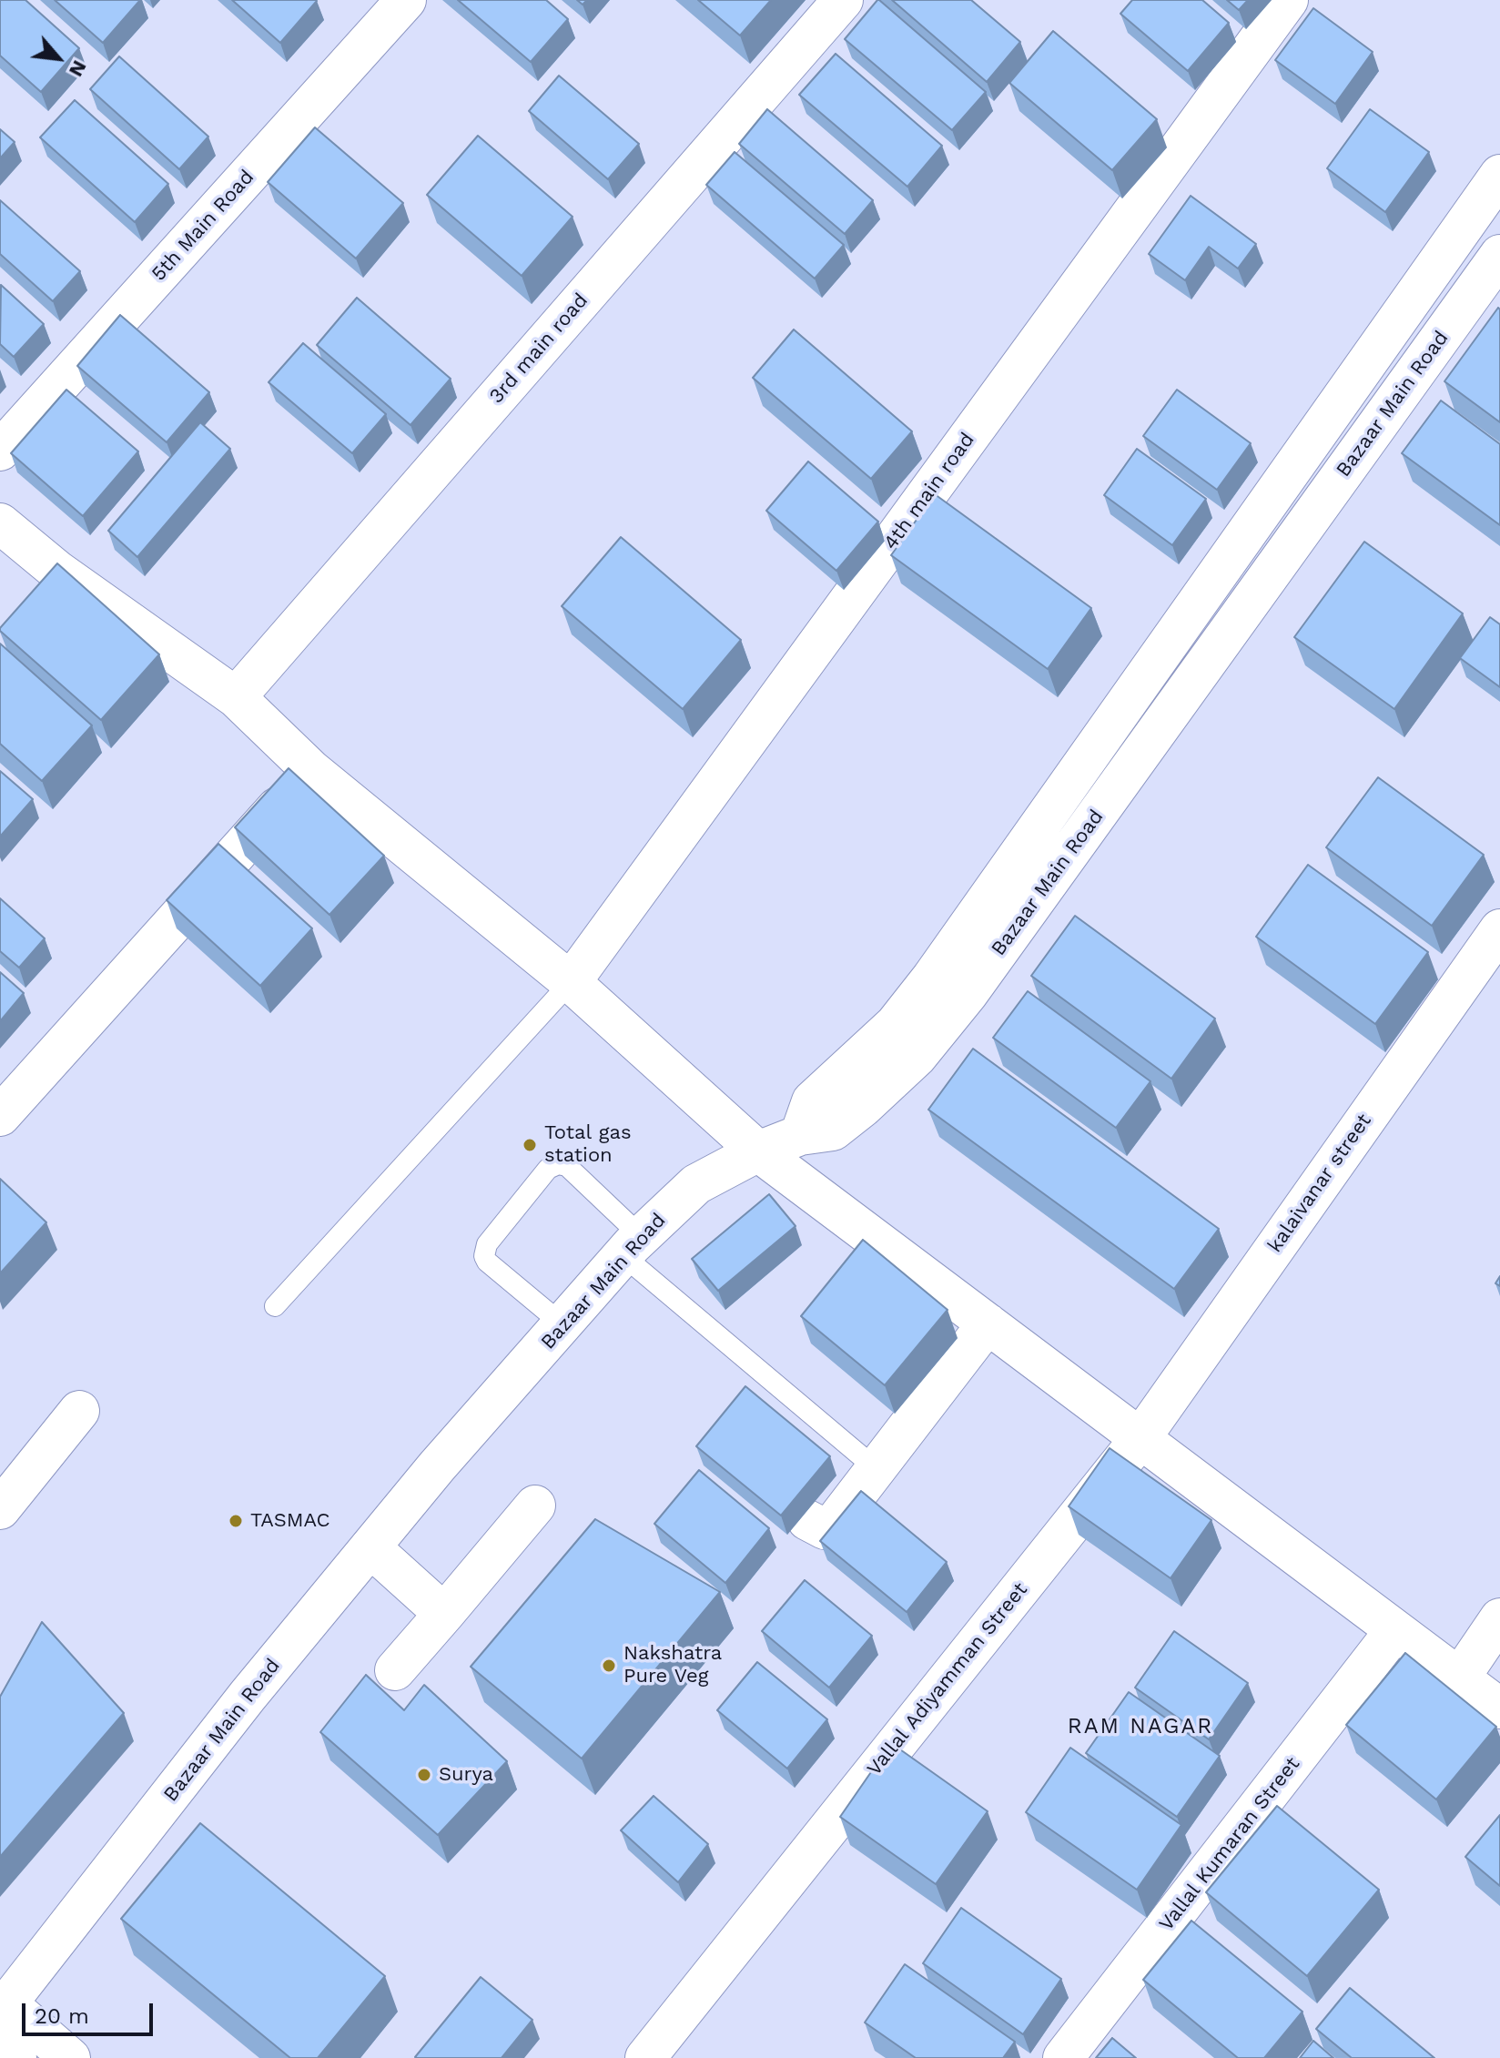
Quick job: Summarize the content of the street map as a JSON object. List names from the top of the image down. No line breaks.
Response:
{"streets":{"street":["5th Main Road","3rd main road","Bazaar Main Road","4th main road","kalaivanar street","Vallal Adiyamman Street","Vallal Kumaran Street"]},"crossings":[["kalaivanar street","Vallal Adiyamman Street"]],"districts":["RAM NAGAR"],"places":["Total gas station","TASMAC","Nakshatra Pure Veg","Surya"],"scale_bar":"20 m","north":"bottom right"}
